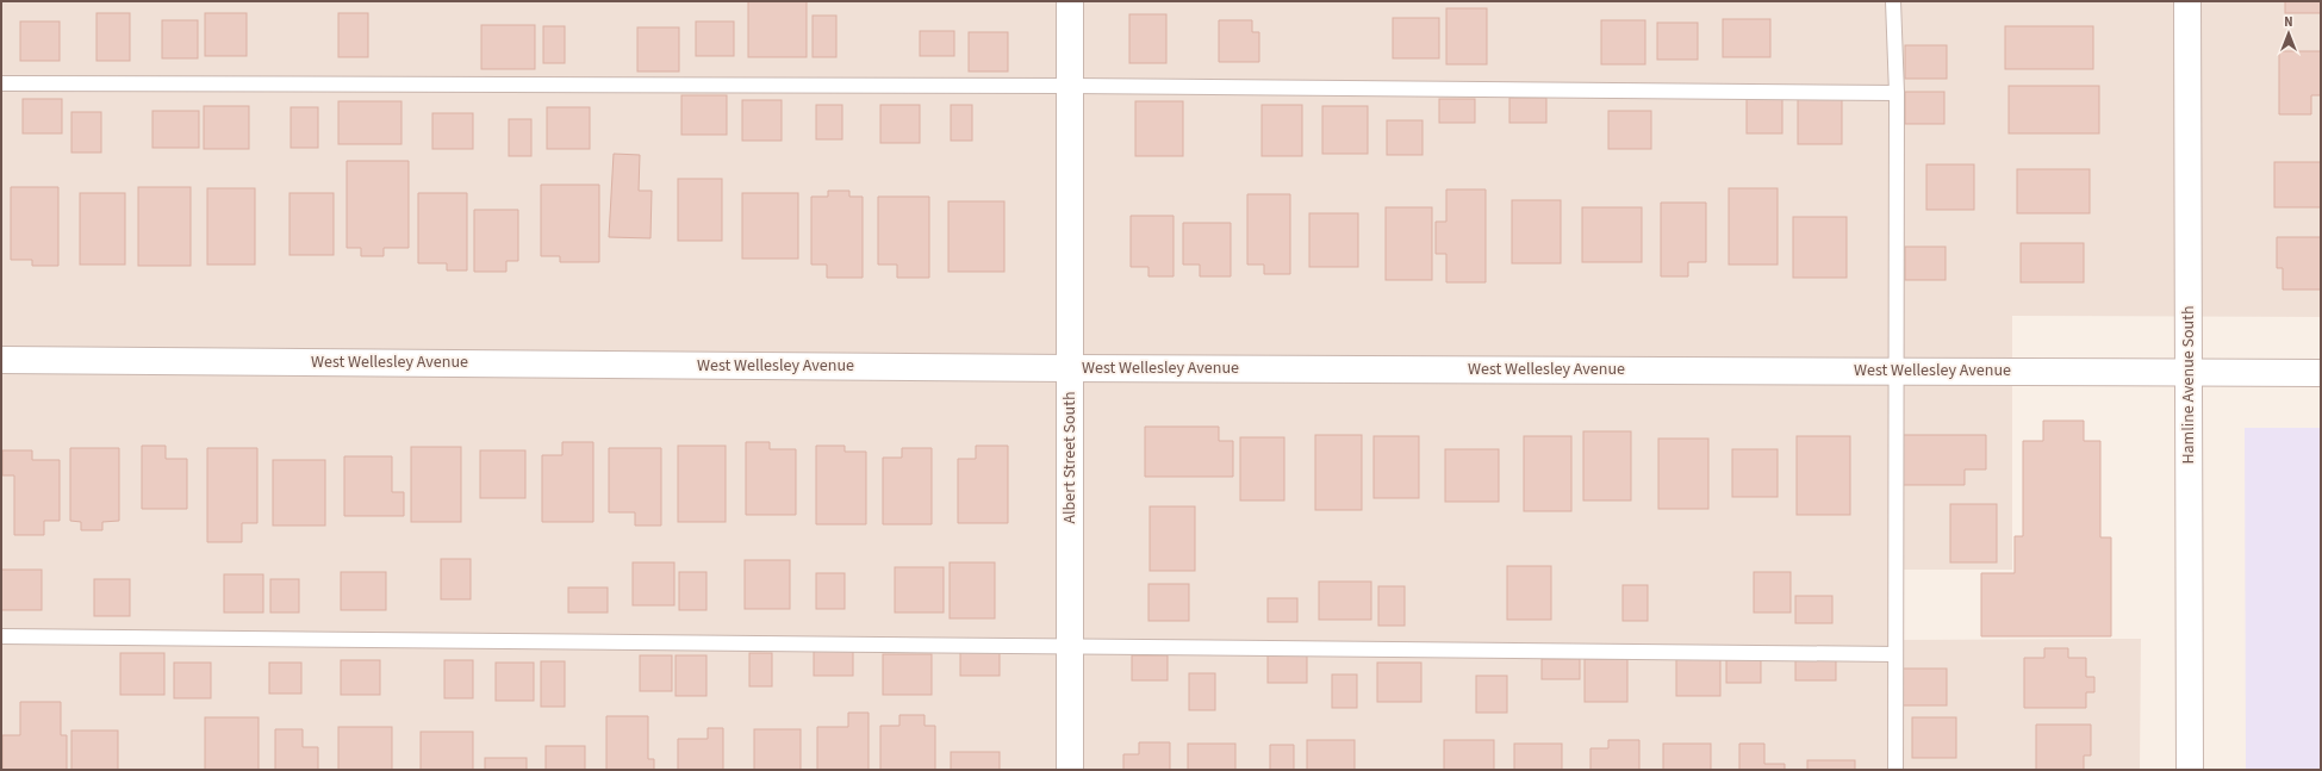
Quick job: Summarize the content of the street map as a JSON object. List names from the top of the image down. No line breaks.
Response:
{"streets":{"street":["West Wellesley Avenue","Hamline Avenue South","Albert Street South"]},"crossings":[["West Wellesley Avenue","Hamline Avenue South"],["West Wellesley Avenue","Albert Street South"]],"north":"top"}
